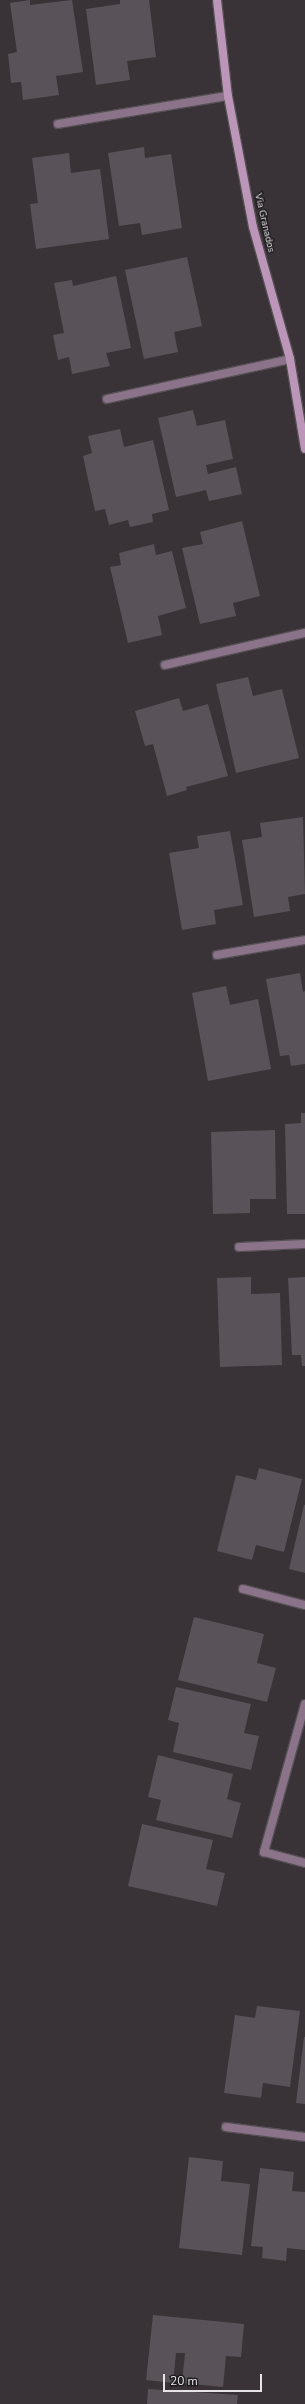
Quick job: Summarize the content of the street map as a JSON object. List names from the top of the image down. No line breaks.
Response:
{"streets":{"street":["Via Granados"]},"scale_bar":"20 m"}
